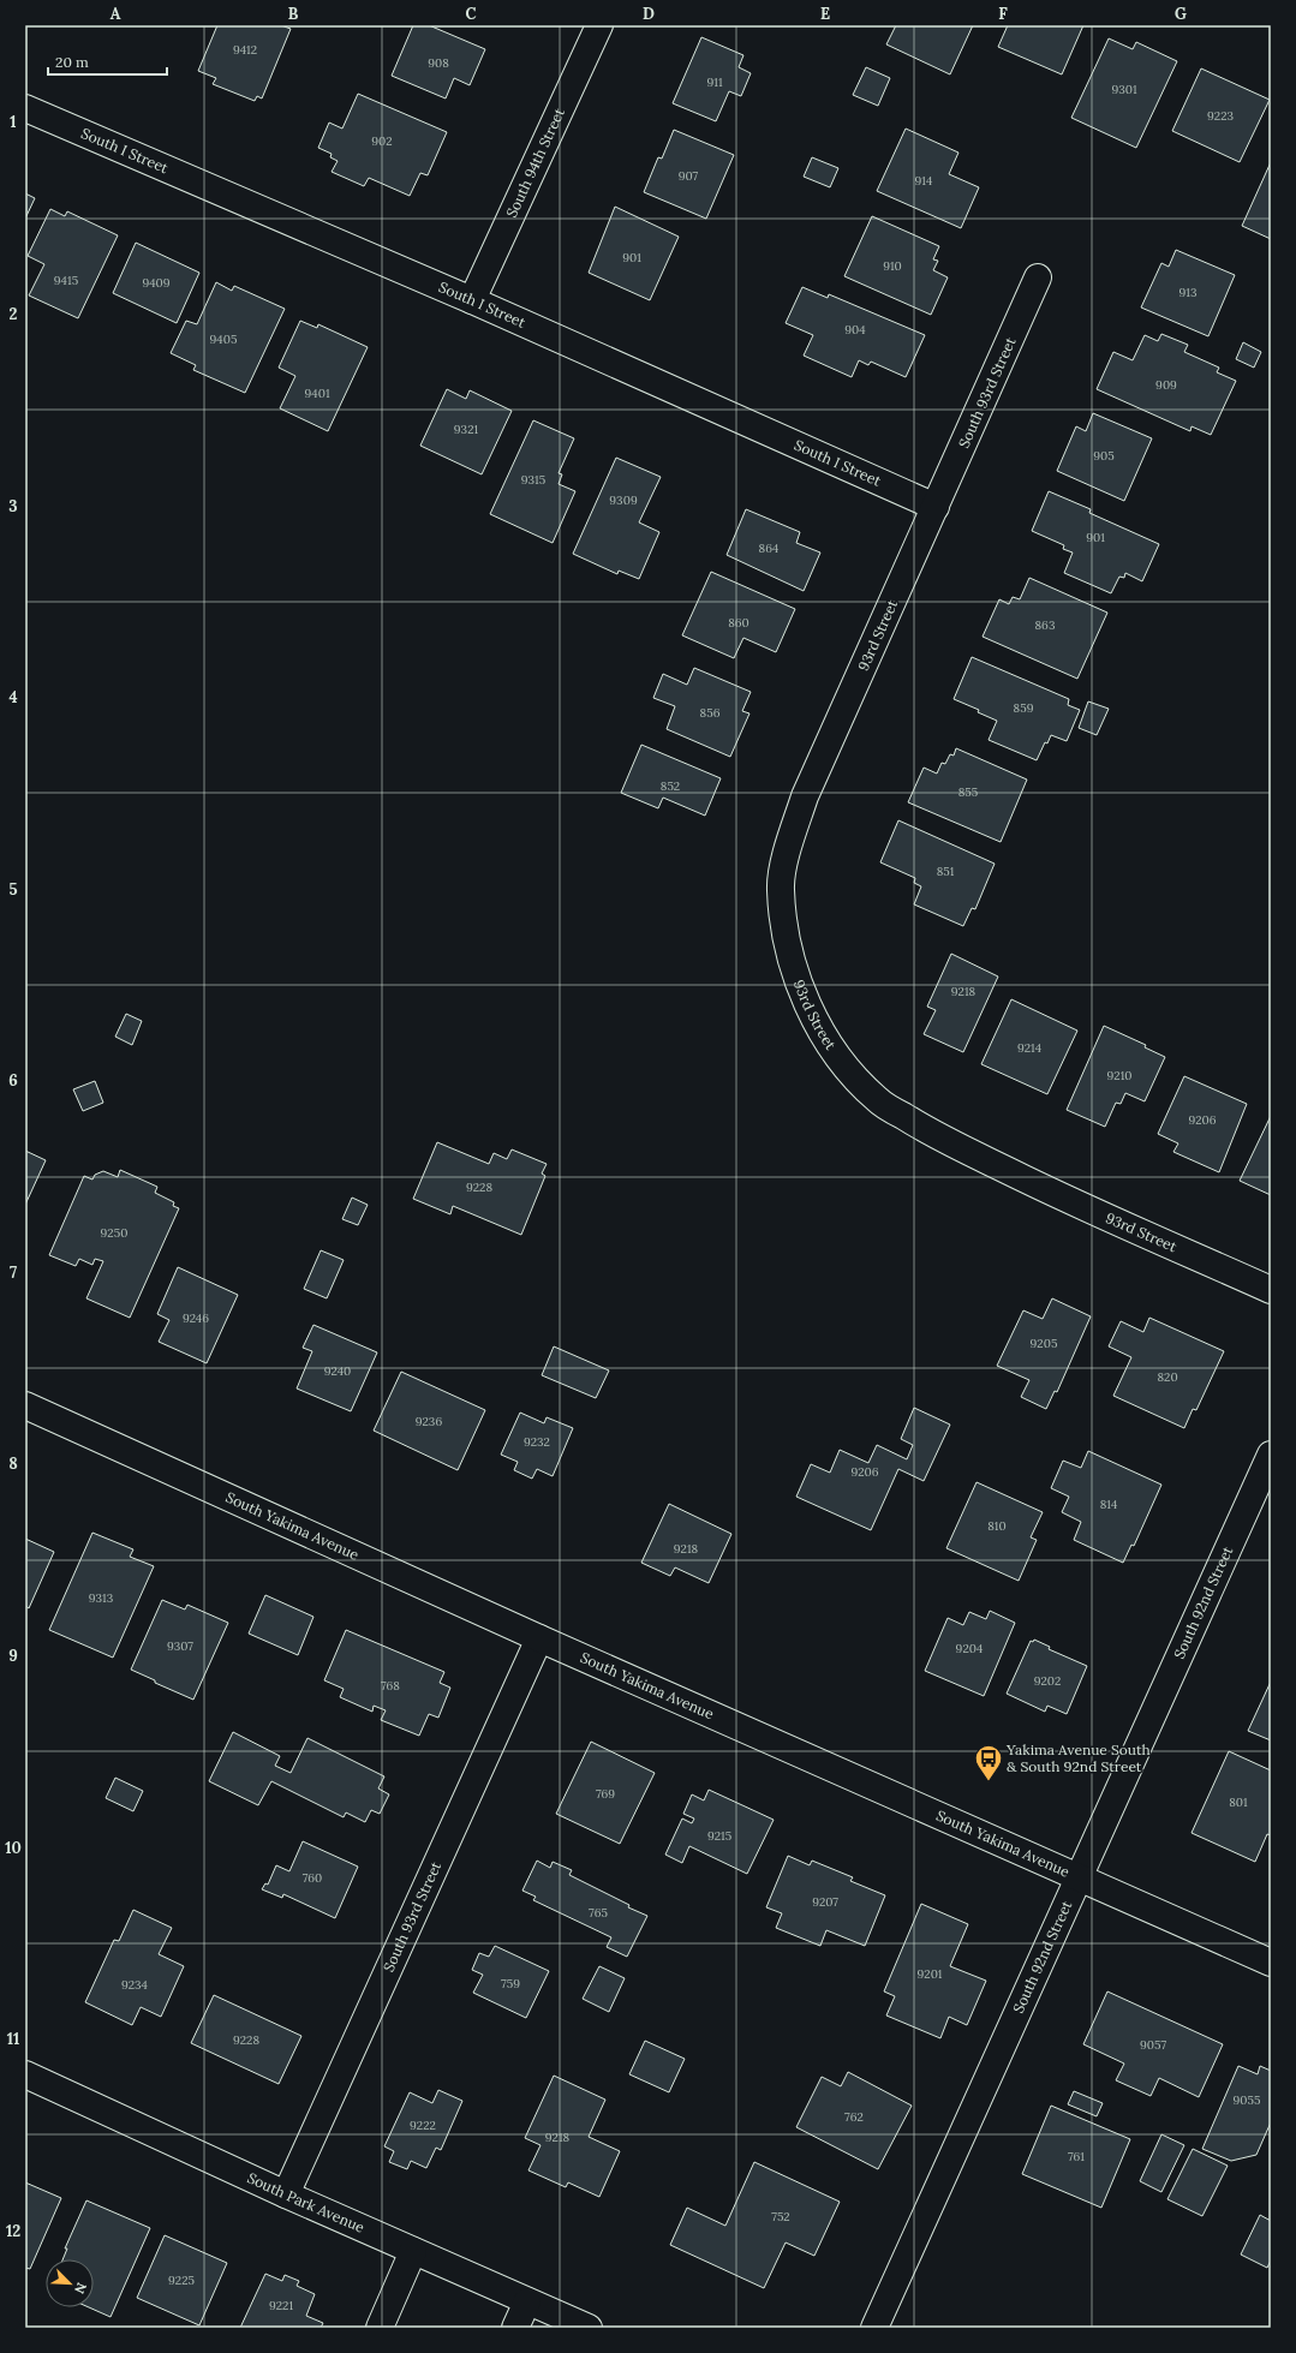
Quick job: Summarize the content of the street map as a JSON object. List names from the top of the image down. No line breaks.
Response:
{"streets":{"street":["South I Street","South 94th Street","South 93rd Street","93rd Street","South Yakima Avenue","South 92nd Street","South Park Avenue"]},"crossings":[["South I Street","South 94th Street"],["South I Street","South 93rd Street"],["South I Street","93rd Street"],["South 93rd Street","93rd Street"],["South 93rd Street","South Yakima Avenue"],["South 93rd Street","South Park Avenue"],["South Yakima Avenue","South 92nd Street"]],"places":{"bus stop":["Yakima Avenue South & South 92nd Street"]},"house_numbers":["9412","908","911","9301","9223","902","907","914","901","910","9415","9409","913","904","9405","909","9401","9321","905","9315","9309","901","864","860","863","859","856","852","855","851","9218","9214","9210","9206","9228","9250","9246","9205","9240","820","9236","9232","9206","814","810","9218","9313","9307","9204","9202","768","769","801","9215","760","9207","765","9201","759","9234","9228","9057","9055","762","9222","9218","761","752","9225","9221"],"scale_bar":"20 m","north":"bottom right","grid":{"columns":["A","B","C","D","E","F","G"],"rows":["1","2","3","4","5","6","7","8","9","10","11","12"]}}
